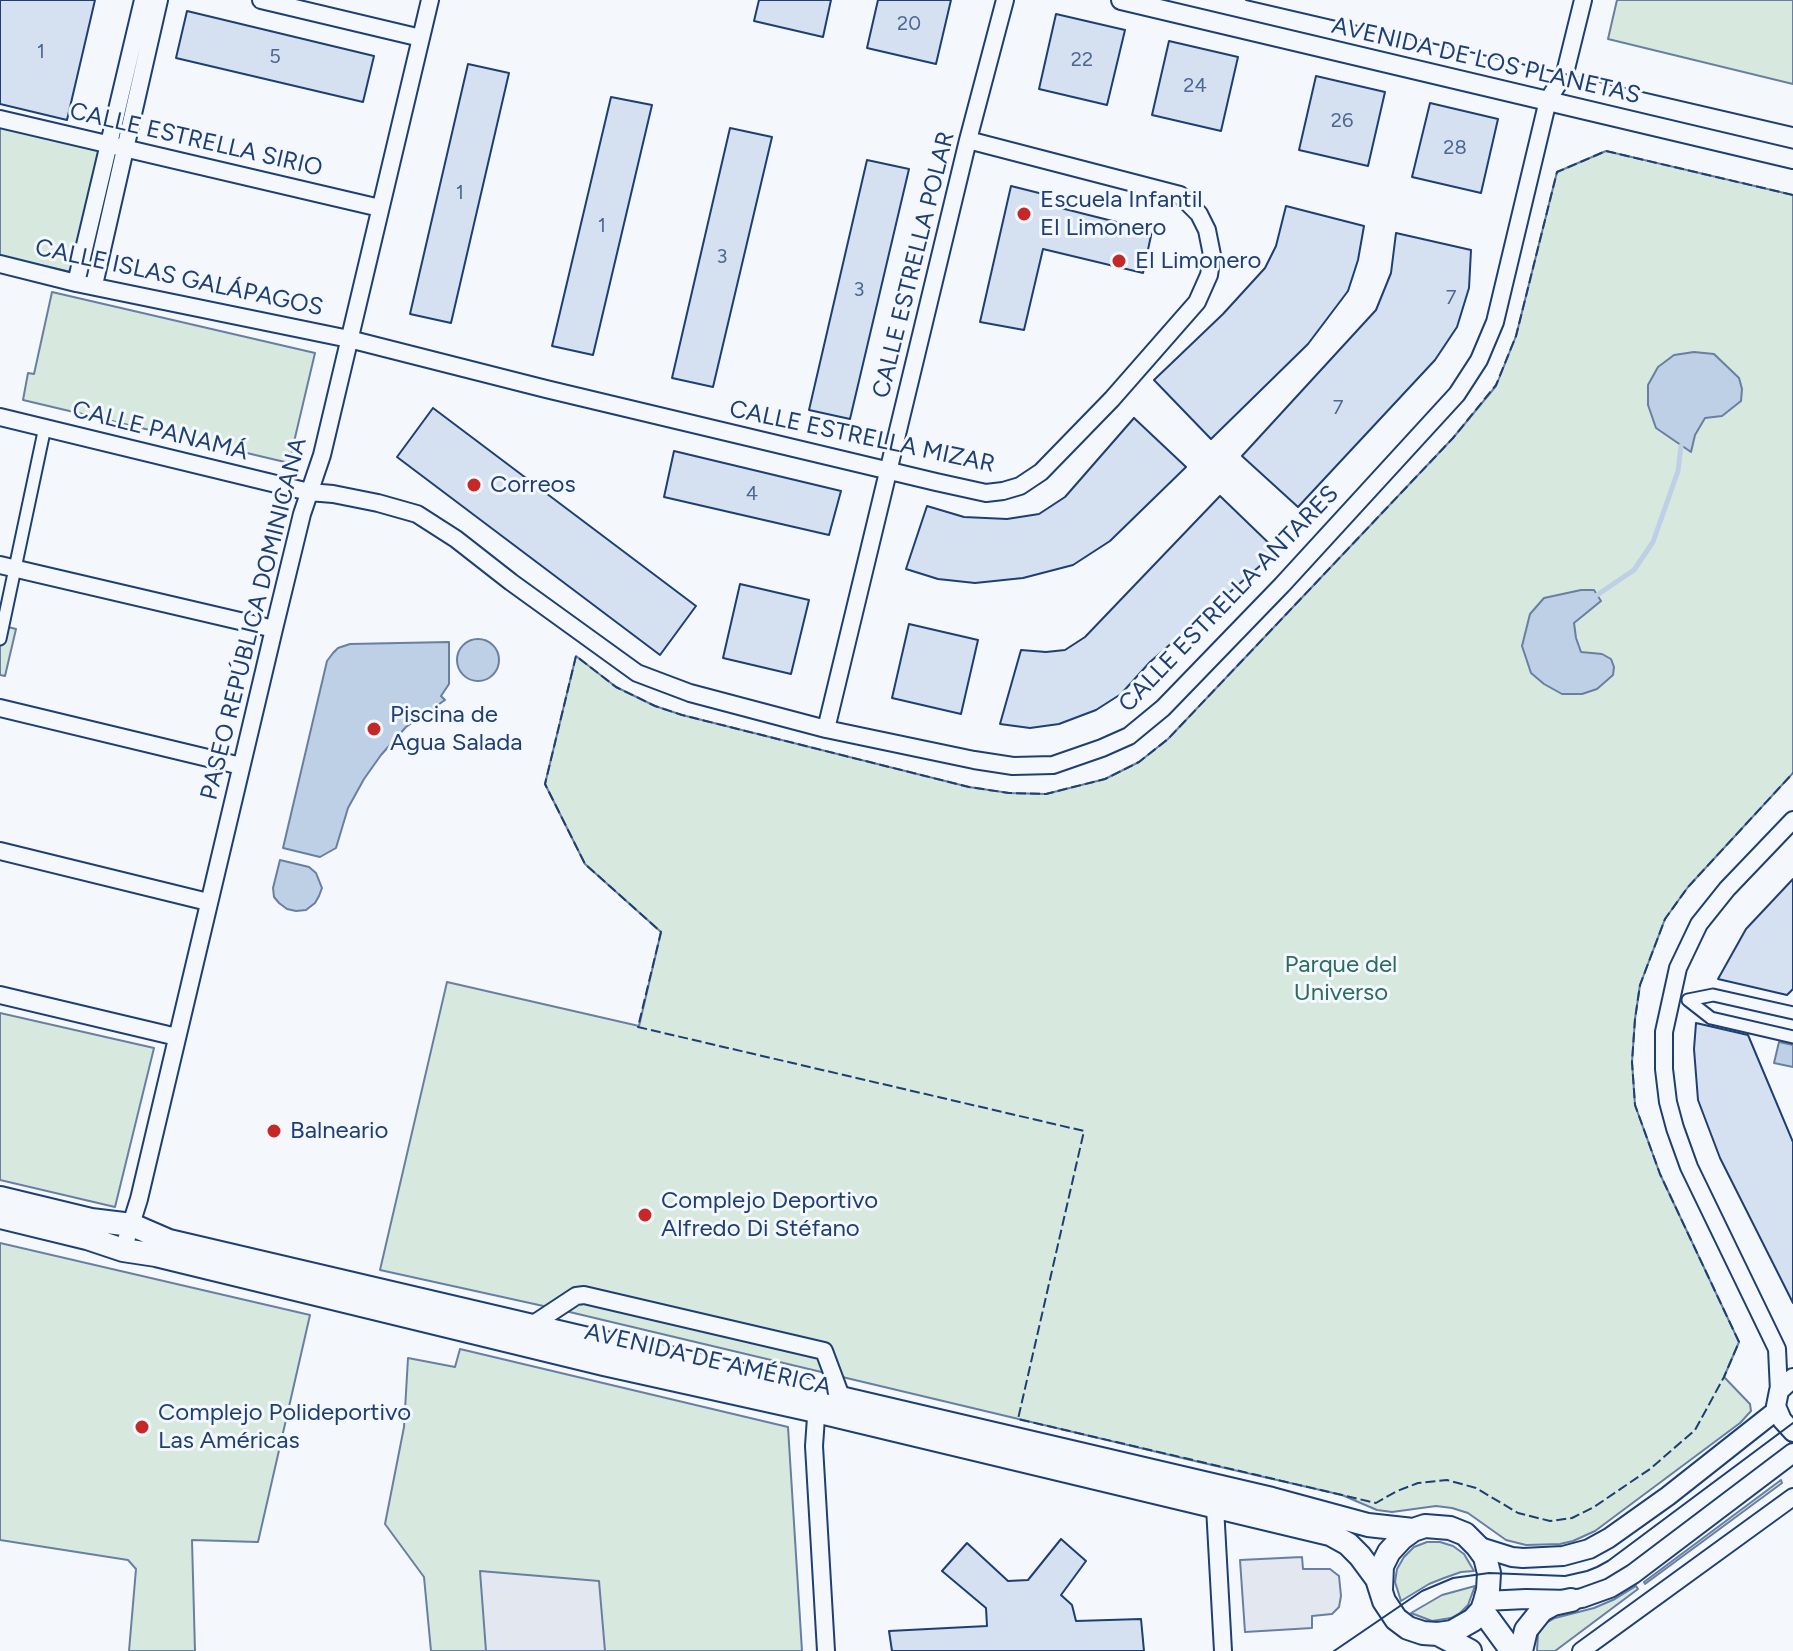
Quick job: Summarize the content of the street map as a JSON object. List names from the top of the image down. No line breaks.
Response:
{"streets":{"main road":["AVENIDA DE AMÉRICA"],"street":["AVENIDA DE LOS PLANETAS","CALLE ESTRELLA SIRIO","CALLE ESTRELLA POLAR","CALLE ISLAS GALÁPAGOS","CALLE PANAMÁ","CALLE ESTRELLA MIZAR","CALLE ESTRELLA ANTARES","PASEO REPÚBLICA DOMINICANA"]},"crossings":[["AVENIDA DE LOS PLANETAS","CALLE ESTRELLA ANTARES"],["CALLE ESTRELLA SIRIO","PASEO REPÚBLICA DOMINICANA"],["CALLE ESTRELLA POLAR","CALLE ESTRELLA MIZAR"],["CALLE ESTRELLA POLAR","CALLE ESTRELLA ANTARES"],["CALLE ISLAS GALÁPAGOS","CALLE ESTRELLA MIZAR"],["CALLE ISLAS GALÁPAGOS","PASEO REPÚBLICA DOMINICANA"],["CALLE PANAMÁ","CALLE ESTRELLA ANTARES"],["CALLE PANAMÁ","PASEO REPÚBLICA DOMINICANA"],["CALLE ESTRELLA MIZAR","PASEO REPÚBLICA DOMINICANA"],["CALLE ESTRELLA ANTARES","PASEO REPÚBLICA DOMINICANA"],["PASEO REPÚBLICA DOMINICANA","AVENIDA DE AMÉRICA"]],"parks":["Parque del Universo"],"places":["Escuela Infantil El Limonero","El Limonero","Correos","Piscina de Agua Salada","Balneario","Complejo Deportivo Alfredo Di Stéfano","Complejo Polideportivo Las Américas"],"house_numbers":["20","1","5","22","24","26","28","1","1","3","3","7","7","4"]}
